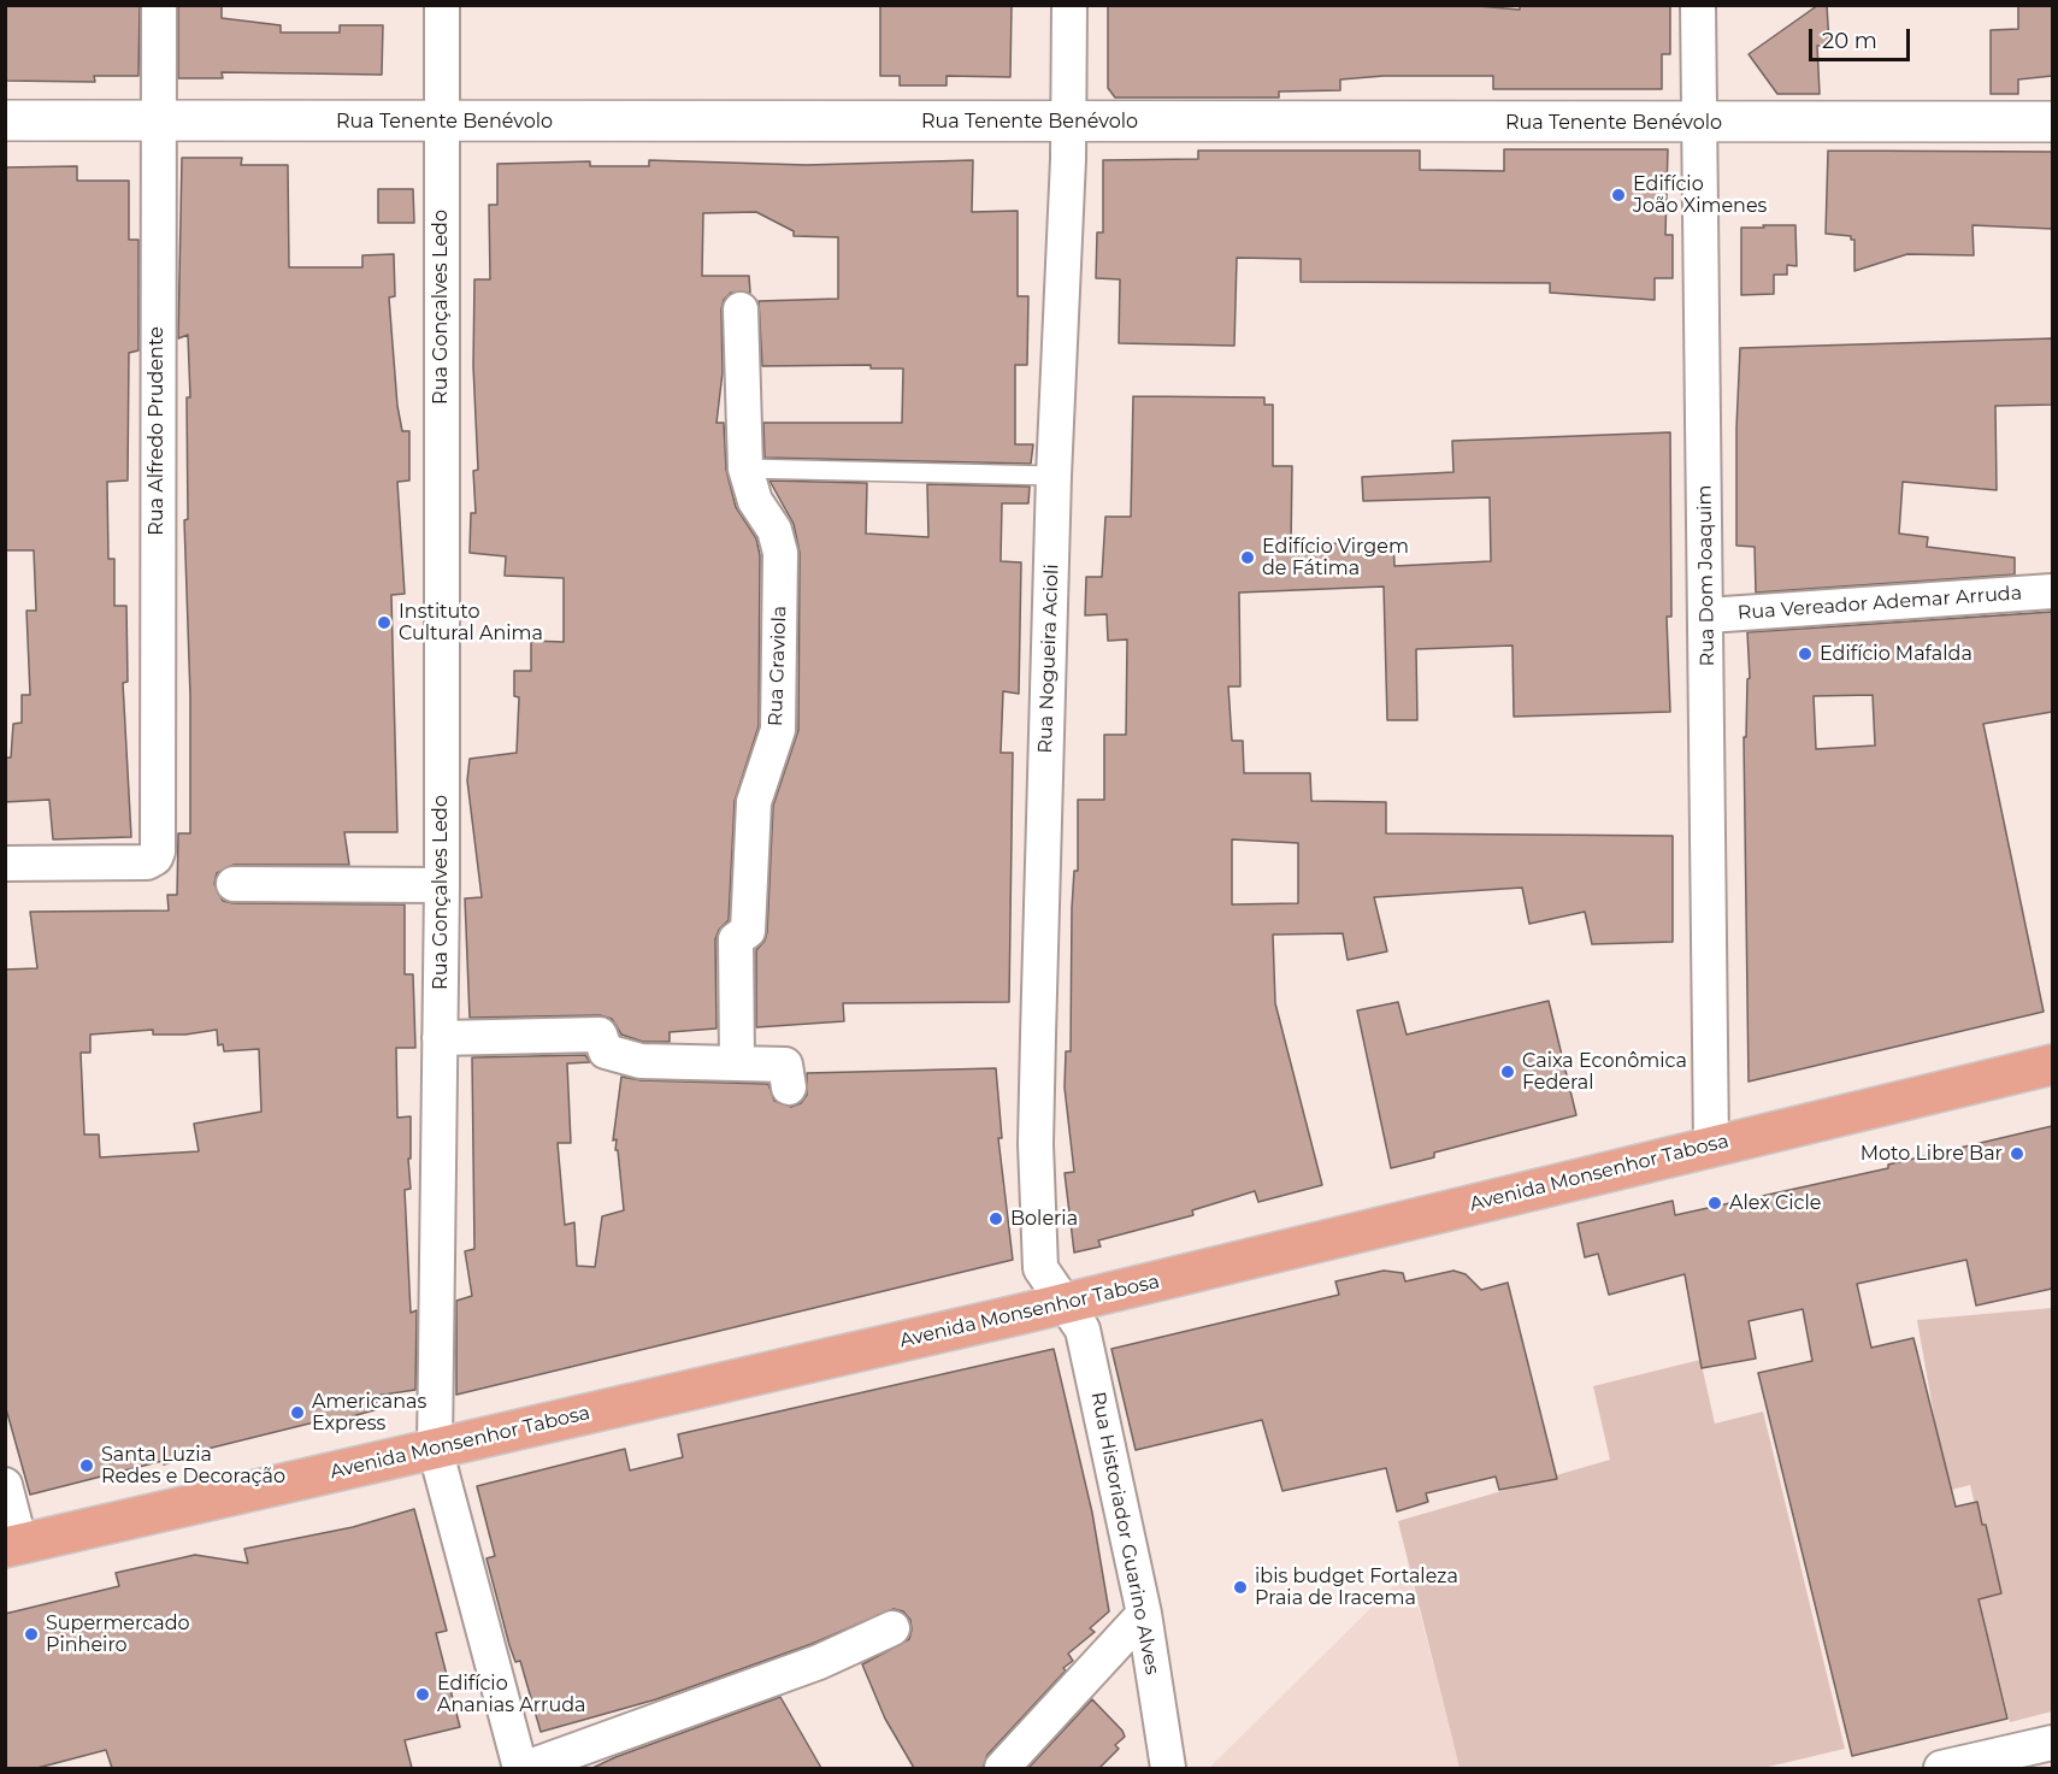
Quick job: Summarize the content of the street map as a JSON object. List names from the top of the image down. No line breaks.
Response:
{"streets":{"main road":["Avenida Monsenhor Tabosa"],"street":["Rua Tenente Benévolo","Rua Gonçalves Ledo","Rua Alfredo Prudente","Rua Dom Joaquim","Rua Vereador Ademar Arruda","Rua Nogueira Acioli","Rua Graviola","Rua Historiador Guarino Alves"]},"crossings":[["Rua Tenente Benévolo","Rua Gonçalves Ledo"],["Rua Tenente Benévolo","Rua Alfredo Prudente"],["Rua Tenente Benévolo","Rua Dom Joaquim"],["Rua Tenente Benévolo","Rua Nogueira Acioli"],["Rua Gonçalves Ledo","Avenida Monsenhor Tabosa"],["Rua Dom Joaquim","Rua Vereador Ademar Arruda"],["Rua Dom Joaquim","Avenida Monsenhor Tabosa"],["Rua Nogueira Acioli","Avenida Monsenhor Tabosa"],["Rua Nogueira Acioli","Rua Historiador Guarino Alves"],["Avenida Monsenhor Tabosa","Rua Historiador Guarino Alves"]],"places":["Edifício João Ximenes","Edifício Virgem de Fátima","Instituto Cultural Anima","Edifício Mafalda","Caixa Econômica Federal","Moto Libre Bar","Alex Cicle","Boleria","Americanas Express","Santa Luzia Redes e Decoração","ibis budget Fortaleza Praia de Iracema","Supermercado Pinheiro","Edifício Ananias Arruda"],"scale_bar":"20 m"}
